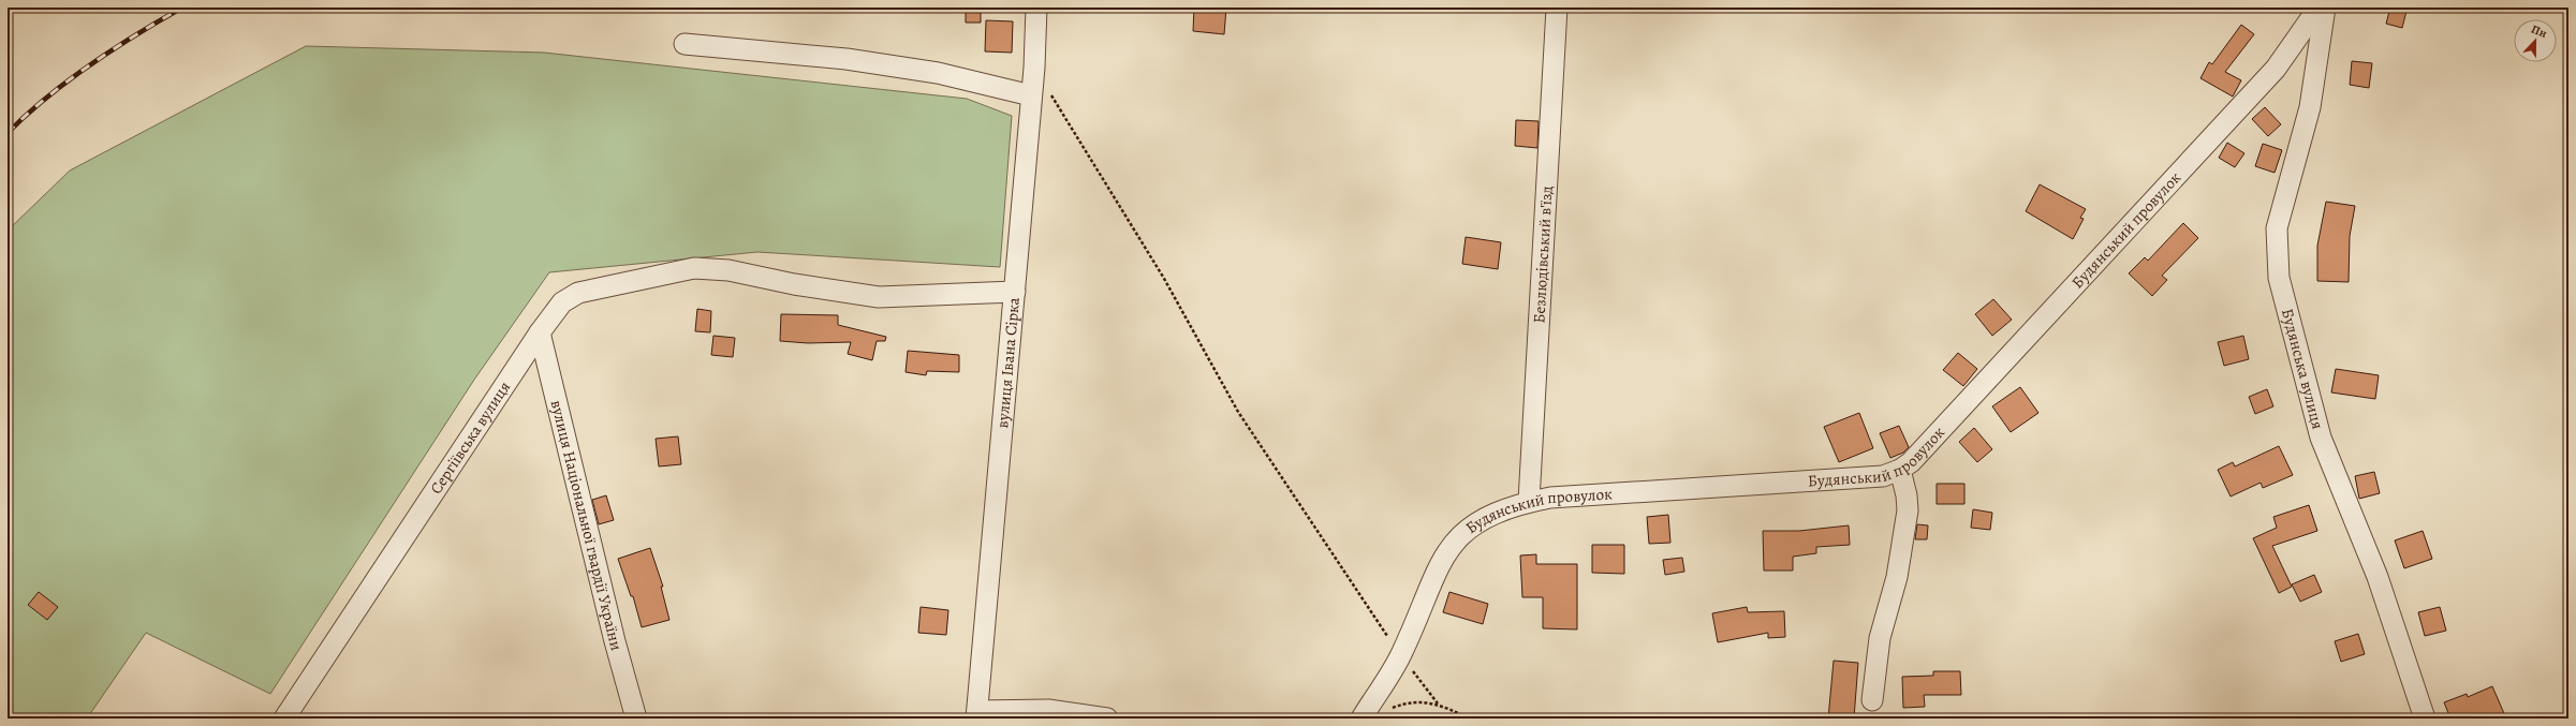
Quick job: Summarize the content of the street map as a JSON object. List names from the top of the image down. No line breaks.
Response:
{"streets":{"street":["Будянський провулок","Безлюдівський в'їзд","вулиця Івана Сірка","Будянська вулиця","Сергіївська вулиця","вулиця Національної гвардії України"]},"crossings":[["Будянський провулок","Безлюдівський в'їзд"],["вулиця Івана Сірка","Сергіївська вулиця"],["Сергіївська вулиця","вулиця Національної гвардії України"]],"north":"top"}
